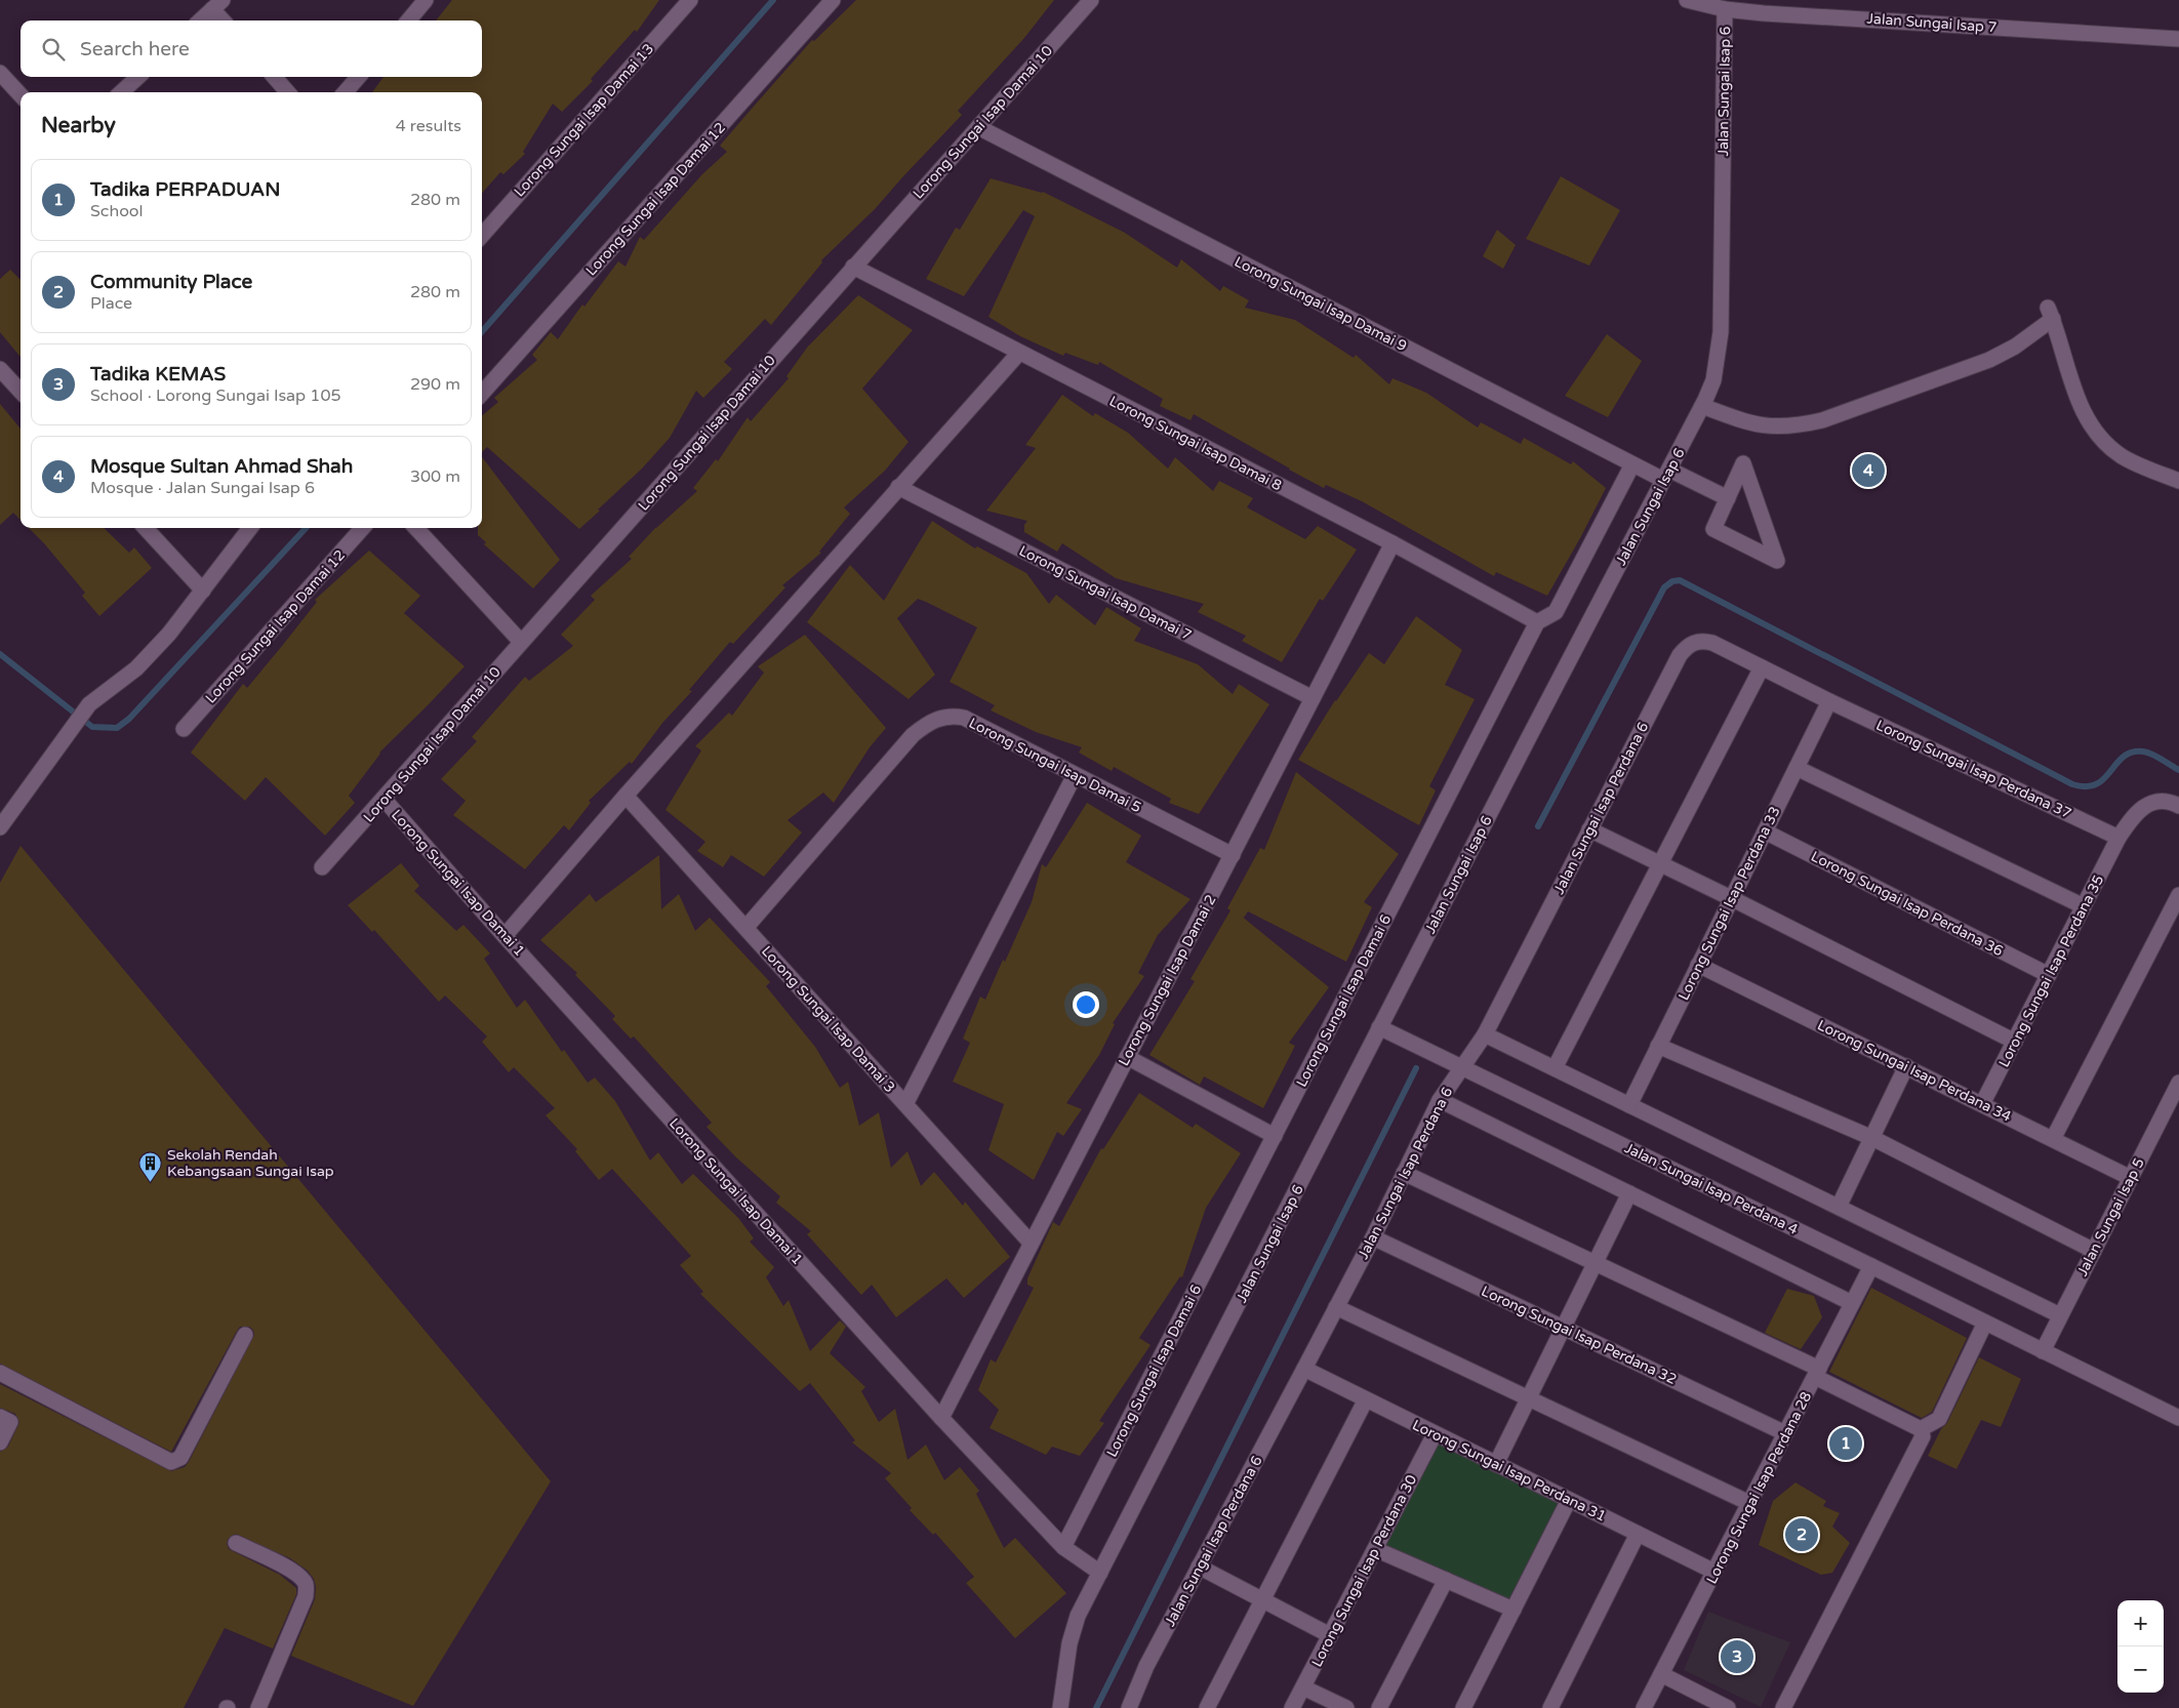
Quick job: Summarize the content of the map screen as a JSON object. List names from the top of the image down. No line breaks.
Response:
{"streets":{"street":["Jalan Sungai Isap 7","Jalan Sungai Isap 6","Lorong Sungai Isap Damai 13","Lorong Sungai Isap Damai 10","Lorong Sungai Isap Damai 12","Lorong Sungai Isap Damai 9","Lorong Sungai Isap Damai 8","Lorong Sungai Isap Damai 7","Lorong Sungai Isap Damai 5","Lorong Sungai Isap Perdana 37","Jalan Sungai Isap Perdana 6","Lorong Sungai Isap Damai 1","Lorong Sungai Isap Perdana 33","Lorong Sungai Isap Perdana 36","Lorong Sungai Isap Perdana 35","Lorong Sungai Isap Damai 2","Lorong Sungai Isap Damai 6","Lorong Sungai Isap Damai 3","Lorong Sungai Isap Perdana 34","Jalan Sungai Isap Perdana 4","Jalan Sungai Isap 5","Lorong Sungai Isap Perdana 32","Lorong Sungai Isap Perdana 31","Lorong Sungai Isap Perdana 28","Lorong Sungai Isap Perdana 30"]},"crossings":[["Jalan Sungai Isap 7","Jalan Sungai Isap 6"],["Jalan Sungai Isap 6","Lorong Sungai Isap Damai 9"],["Jalan Sungai Isap 6","Lorong Sungai Isap Damai 1"],["Jalan Sungai Isap 6","Jalan Sungai Isap Perdana 4"],["Lorong Sungai Isap Damai 10","Lorong Sungai Isap Damai 9"],["Lorong Sungai Isap Damai 10","Lorong Sungai Isap Damai 8"],["Lorong Sungai Isap Damai 10","Lorong Sungai Isap Damai 1"],["Lorong Sungai Isap Damai 9","Lorong Sungai Isap Damai 6"],["Lorong Sungai Isap Damai 8","Lorong Sungai Isap Damai 2"],["Lorong Sungai Isap Damai 8","Lorong Sungai Isap Damai 6"],["Lorong Sungai Isap Damai 7","Lorong Sungai Isap Damai 2"],["Lorong Sungai Isap Damai 5","Lorong Sungai Isap Damai 2"],["Lorong Sungai Isap Damai 5","Lorong Sungai Isap Damai 3"],["Lorong Sungai Isap Perdana 37","Jalan Sungai Isap Perdana 6"],["Lorong Sungai Isap Perdana 37","Lorong Sungai Isap Perdana 33"],["Lorong Sungai Isap Perdana 37","Lorong Sungai Isap Perdana 35"],["Jalan Sungai Isap Perdana 6","Lorong Sungai Isap Perdana 33"],["Jalan Sungai Isap Perdana 6","Jalan Sungai Isap Perdana 4"],["Jalan Sungai Isap Perdana 6","Lorong Sungai Isap Perdana 32"],["Jalan Sungai Isap Perdana 6","Lorong Sungai Isap Perdana 31"],["Lorong Sungai Isap Damai 1","Lorong Sungai Isap Damai 2"],["Lorong Sungai Isap Damai 1","Lorong Sungai Isap Damai 6"],["Lorong Sungai Isap Perdana 33","Lorong Sungai Isap Perdana 36"],["Lorong Sungai Isap Perdana 33","Lorong Sungai Isap Perdana 34"],["Lorong Sungai Isap Perdana 36","Lorong Sungai Isap Perdana 35"],["Lorong Sungai Isap Perdana 35","Lorong Sungai Isap Perdana 34"],["Lorong Sungai Isap Damai 2","Lorong Sungai Isap Damai 3"],["Lorong Sungai Isap Perdana 34","Jalan Sungai Isap 5"],["Jalan Sungai Isap Perdana 4","Jalan Sungai Isap 5"],["Jalan Sungai Isap Perdana 4","Lorong Sungai Isap Perdana 28"],["Lorong Sungai Isap Perdana 32","Lorong Sungai Isap Perdana 28"],["Lorong Sungai Isap Perdana 31","Lorong Sungai Isap Perdana 28"],["Lorong Sungai Isap Perdana 31","Lorong Sungai Isap Perdana 30"]],"places":{"building":["Sekolah Rendah Kebangsaan Sungai Isap"]},"page":{"search":"Search here","heading":["Nearby","4 results"],"list":[{"mark":"1","name":"Tadika PERPADUAN","note":"School","value":"280 m"},{"mark":"2","name":"Community Place","note":"Place","value":"280 m"},{"mark":"3","name":"Tadika KEMAS","note":"School · Lorong Sungai Isap 105","value":"290 m"},{"mark":"4","name":"Mosque Sultan Ahmad Shah","note":"Mosque · Jalan Sungai Isap 6","value":"300 m"}],"pins":["4","1","2","3"],"map_buttons":["+","−"]}}
